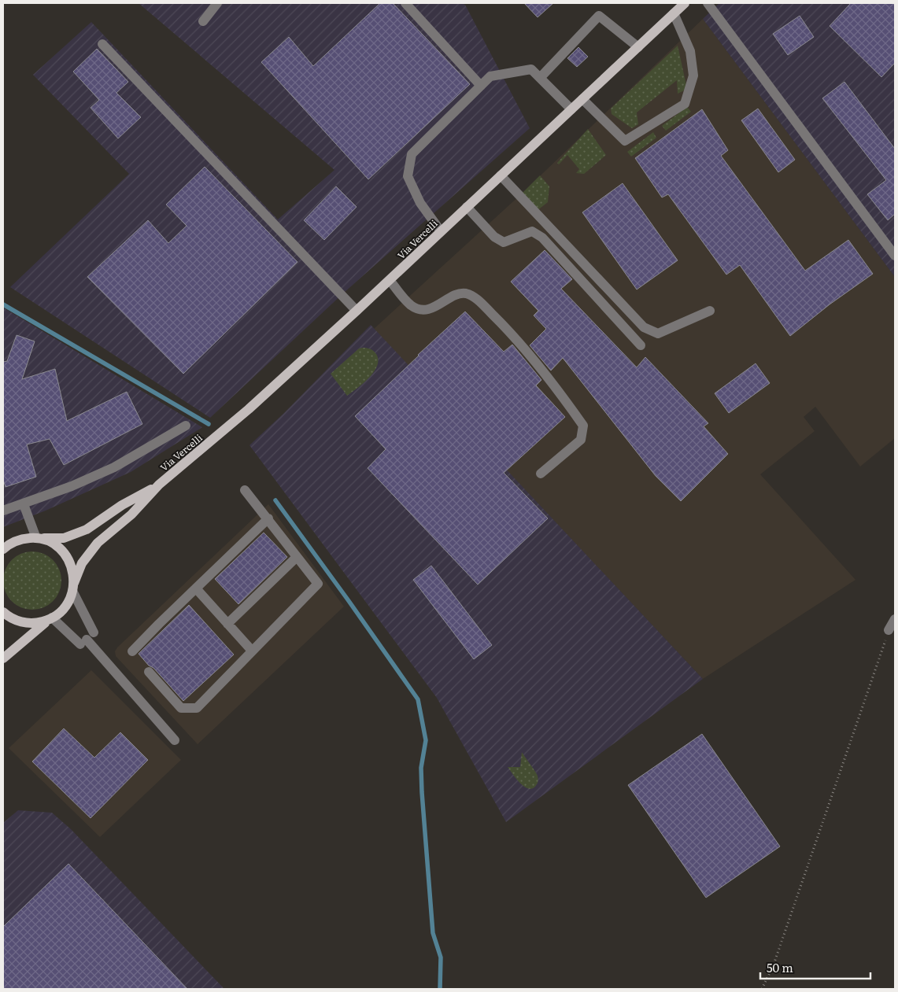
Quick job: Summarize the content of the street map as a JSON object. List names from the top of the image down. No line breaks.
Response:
{"streets":{"main road":["Via Vercelli"]},"scale_bar":"50 m"}
